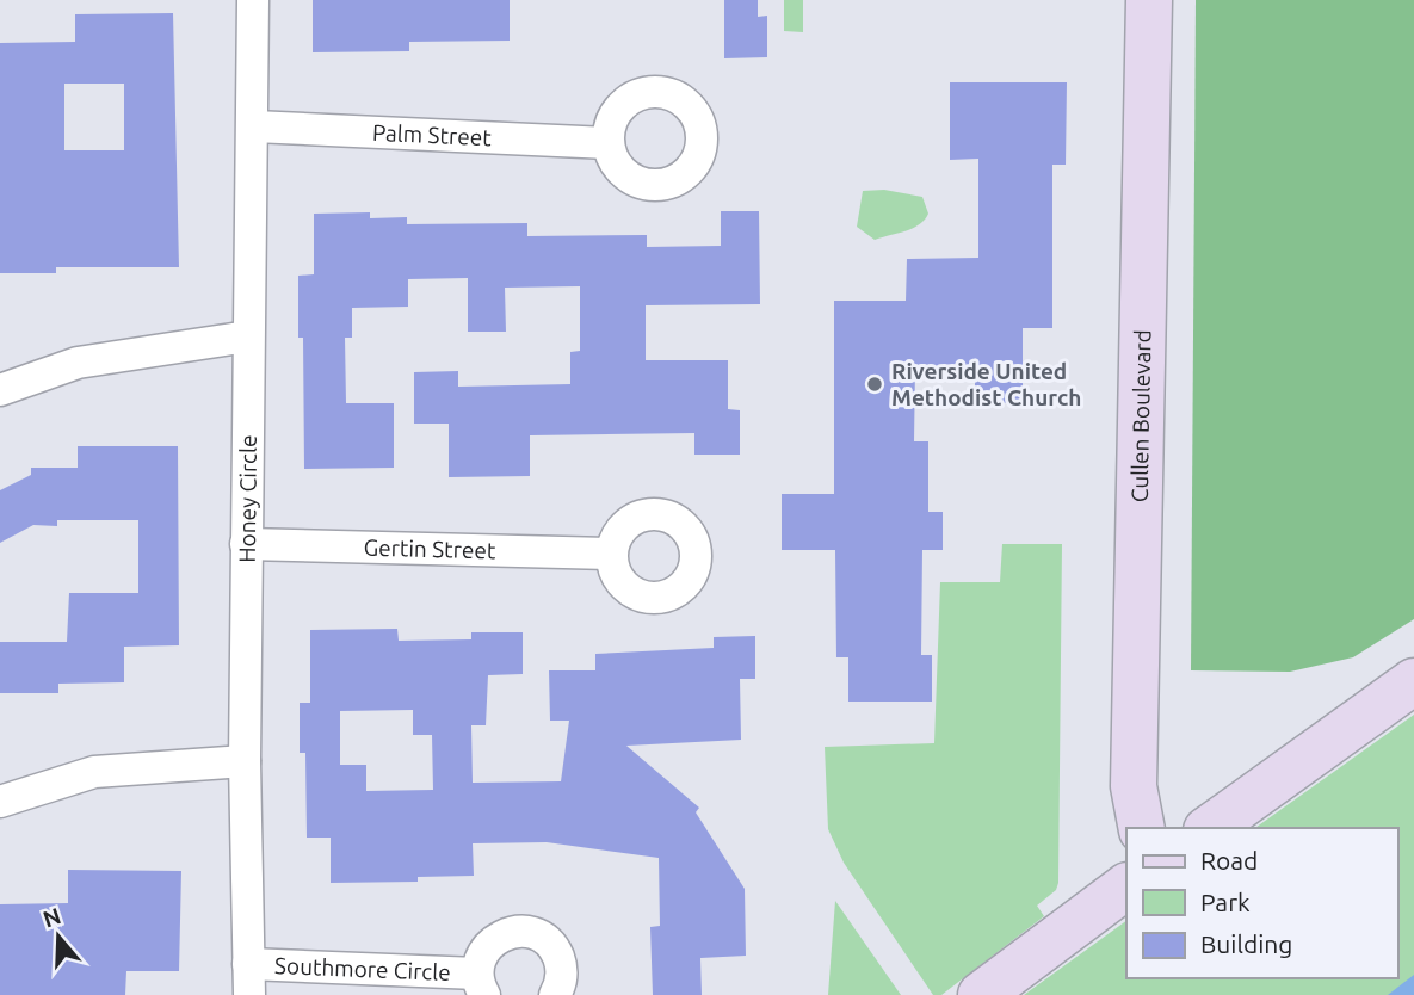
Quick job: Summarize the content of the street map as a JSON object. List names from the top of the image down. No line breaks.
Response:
{"streets":{"street":["Palm Street","Cullen Boulevard","Honey Circle","Gertin Street","Southmore Circle"]},"crossings":[["Palm Street","Honey Circle"],["Honey Circle","Gertin Street"],["Honey Circle","Southmore Circle"]],"places":["Riverside United Methodist Church"],"legend":["Road","Park","Building"],"north":"top"}
